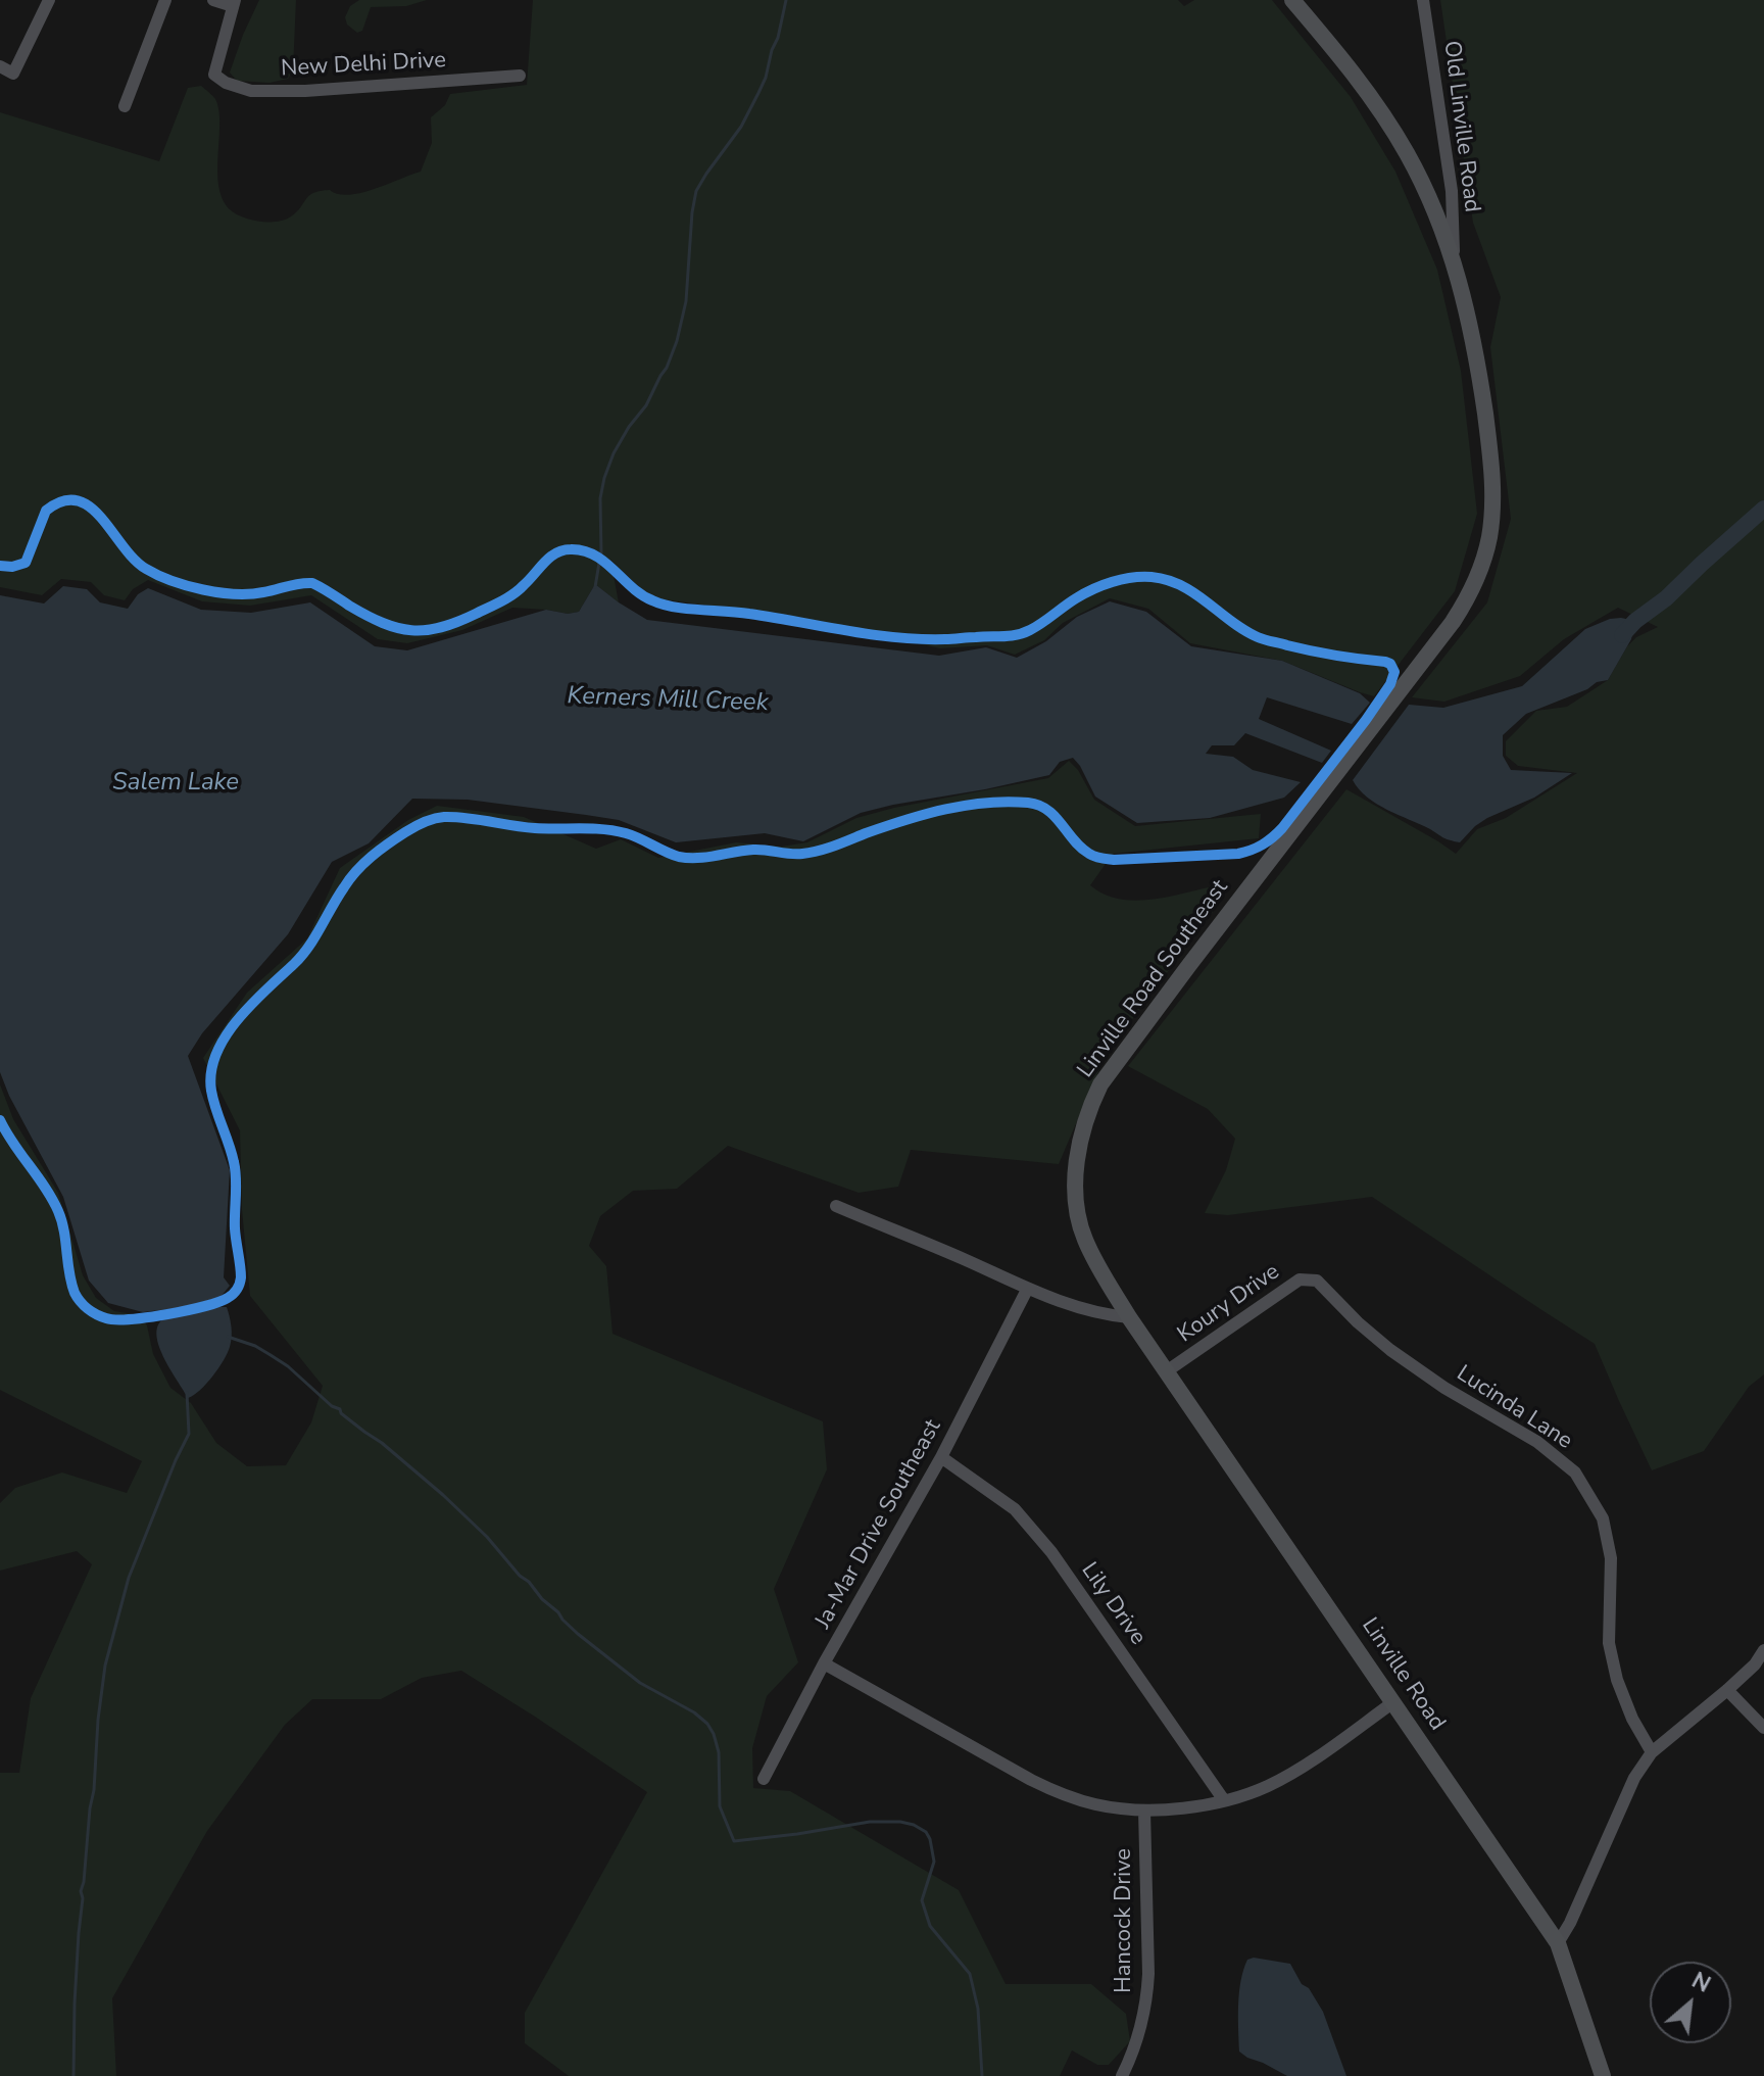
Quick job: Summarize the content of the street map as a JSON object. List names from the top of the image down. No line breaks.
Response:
{"streets":{"main road":["Linville Road Southeast","Linville Road"],"street":["New Delhi Drive","Old Linville Road","Koury Drive","Lucinda Lane","Ja-Mar Drive Southeast","Lily Drive","Hancock Drive"]},"crossings":[["Old Linville Road","Linville Road Southeast"],["Linville Road Southeast","Linville Road"],["Koury Drive","Lucinda Lane"],["Koury Drive","Linville Road"],["Ja-Mar Drive Southeast","Lily Drive"]],"water":["Kerners Mill Creek","Salem Lake"],"north":"top right"}
